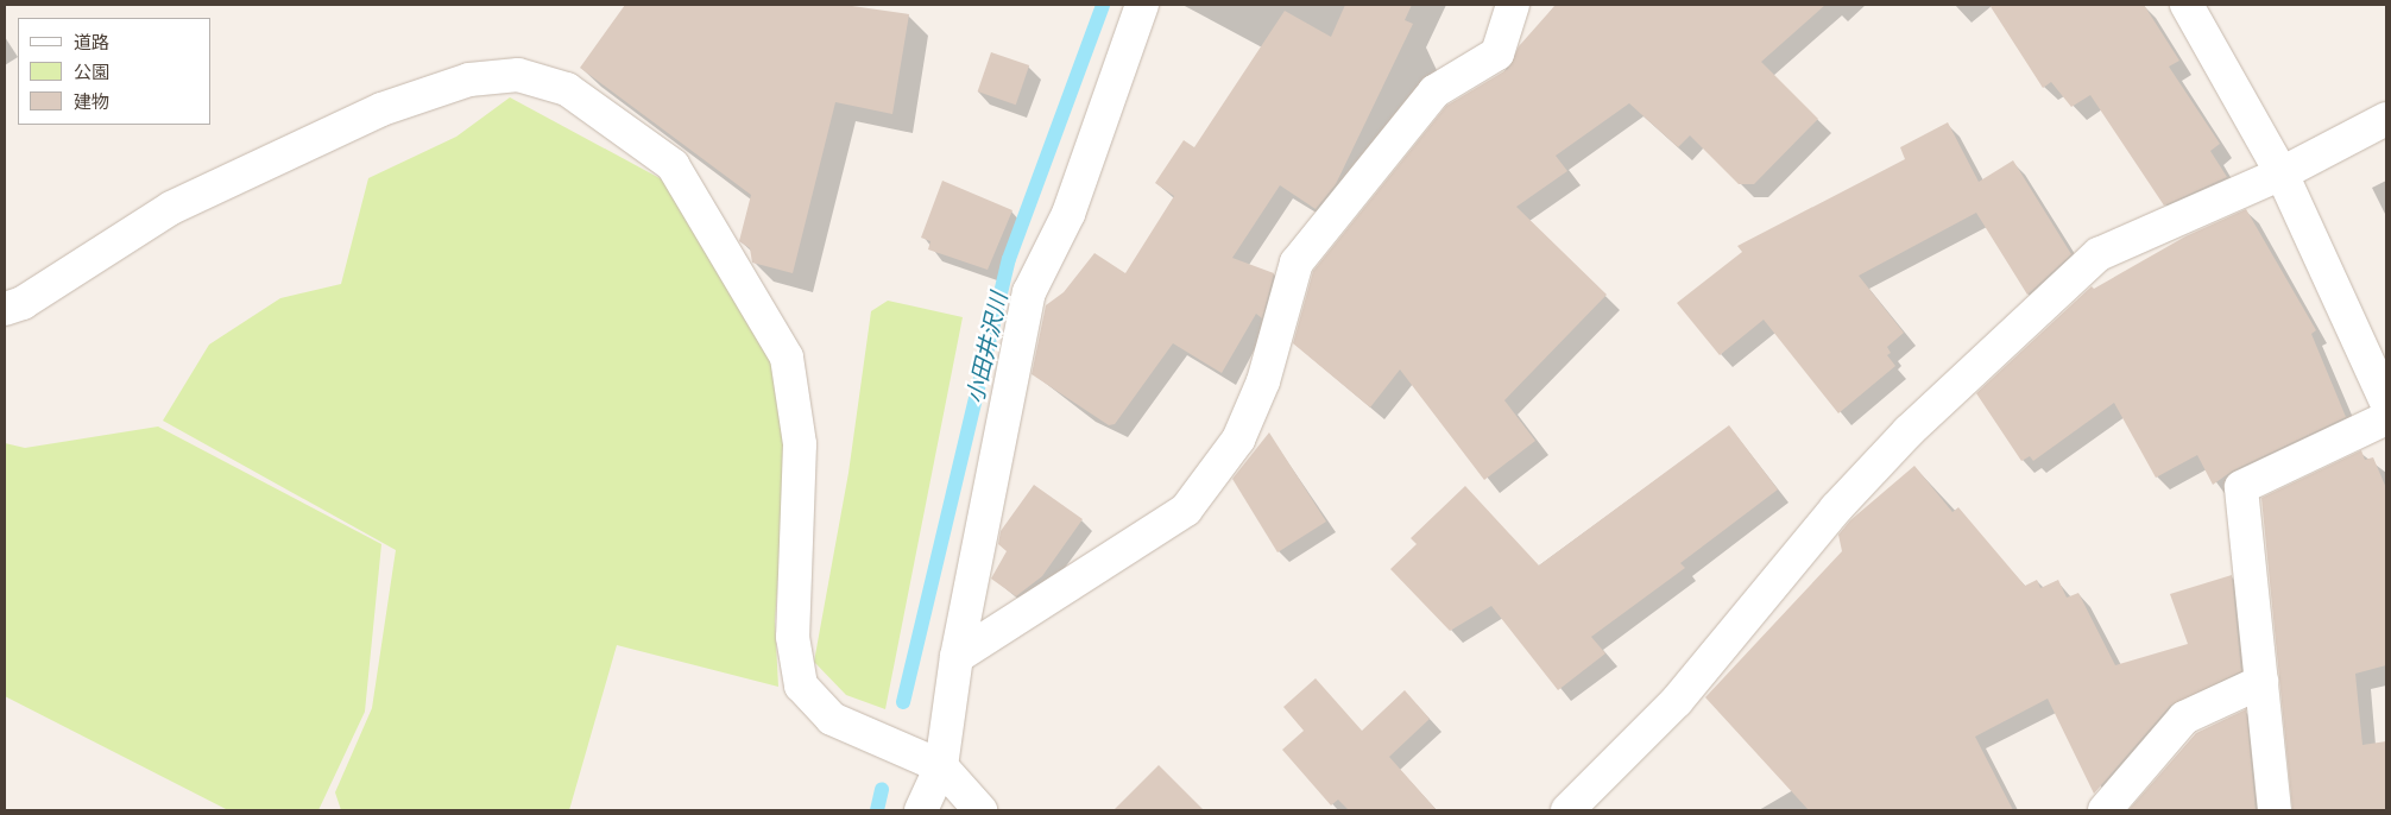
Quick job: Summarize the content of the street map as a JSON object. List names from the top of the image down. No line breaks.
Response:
{"water":["小田井沢川"],"legend":["道路","公園","建物"]}
